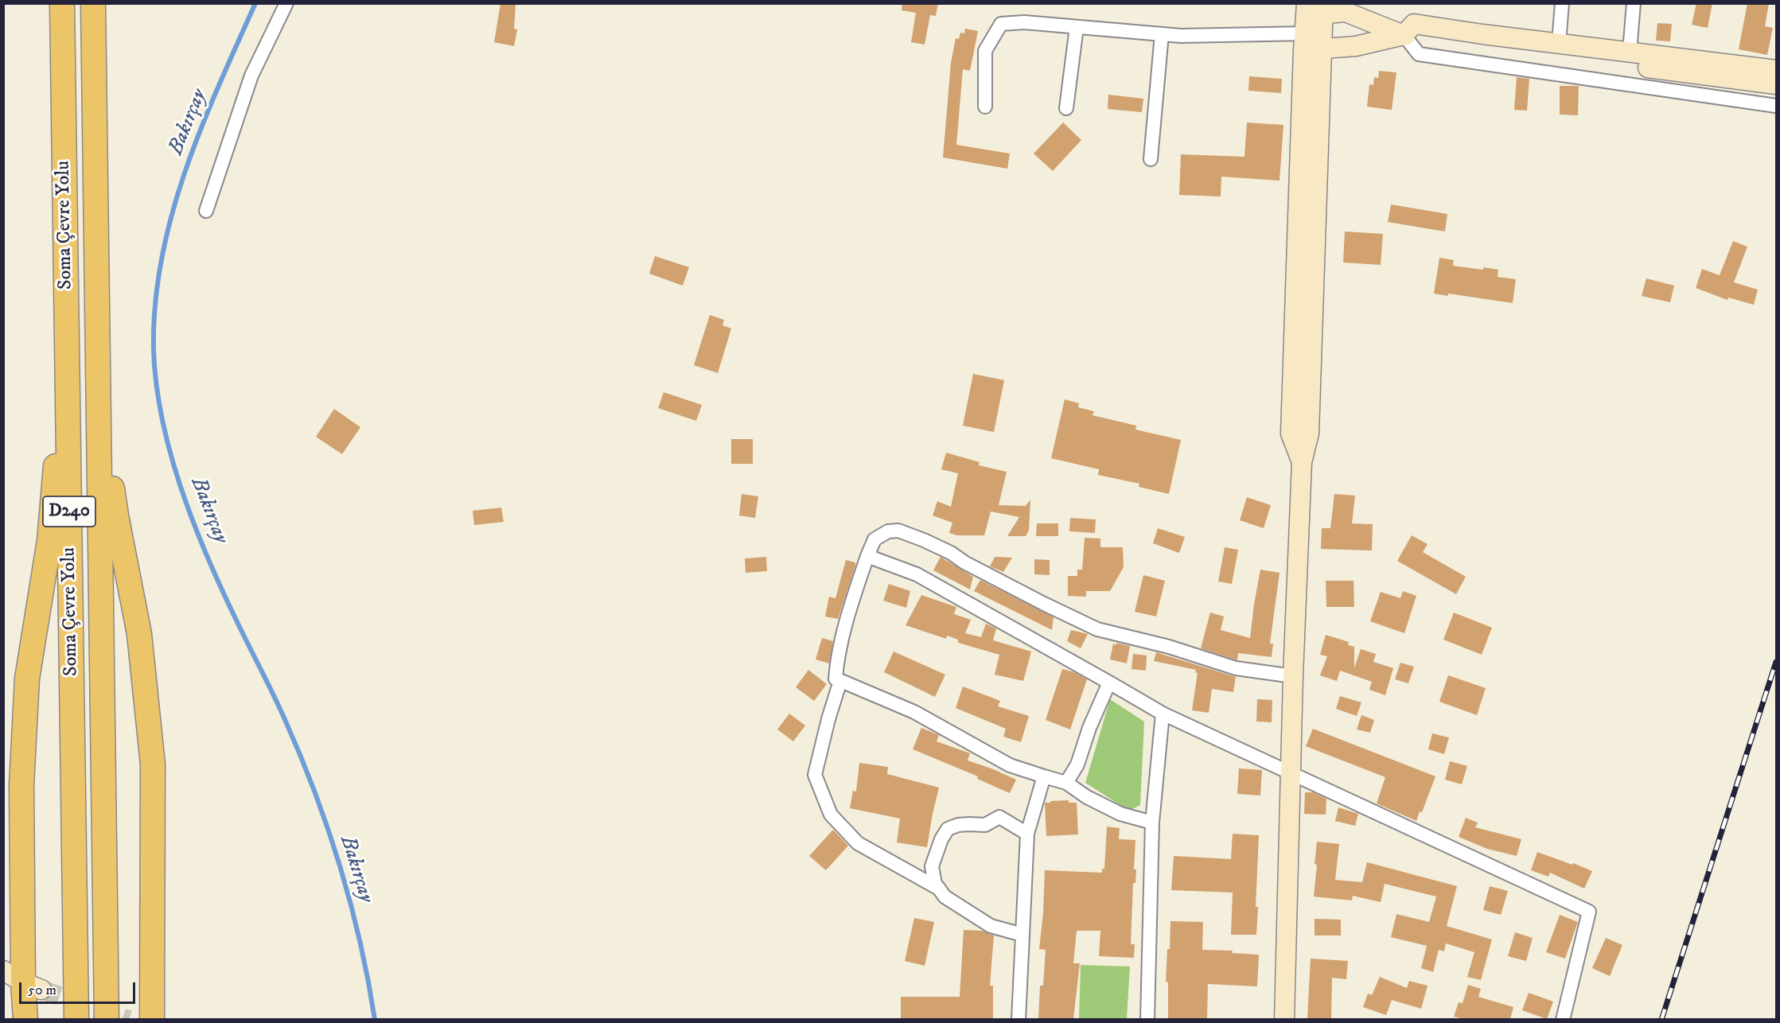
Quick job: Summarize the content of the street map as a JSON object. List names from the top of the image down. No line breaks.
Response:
{"streets":{"highway":["Soma Çevre Yolu","D240"]},"water":["Bakırçay"],"scale_bar":"50 m"}
